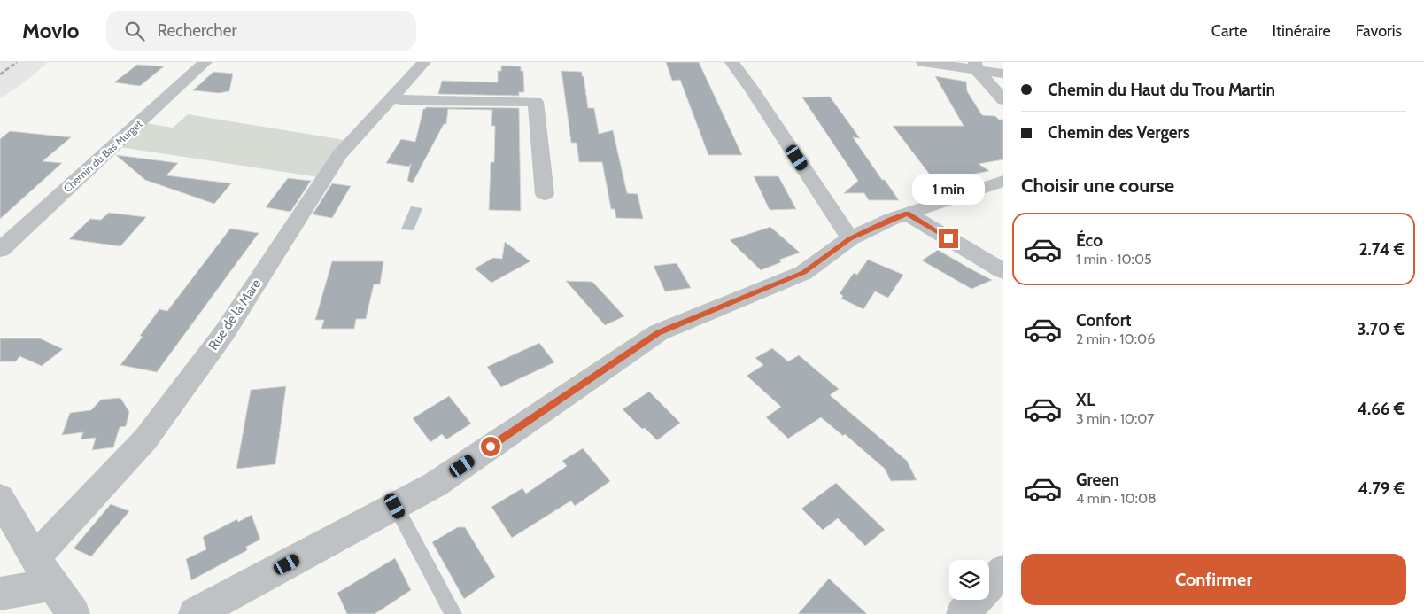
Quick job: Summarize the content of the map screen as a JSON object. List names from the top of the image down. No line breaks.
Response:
{"streets":{"street":["Chemin du Bas Murget","Rue de la Mare"]},"page":{"header":"Movio","search":"Rechercher","nav":["Carte","Itinéraire","Favoris"],"banner":["Chemin du Haut du Trou Martin","Chemin des Vergers"],"heading":"Choisir une course","bubble":"1 min","list":[{"name":"Éco","note":"1 min · 10:05","value":"2.74 €"},{"name":"Confort","note":"2 min · 10:06","value":"3.70 €"},{"name":"XL","note":"3 min · 10:07","value":"4.66 €"},{"name":"Green","note":"4 min · 10:08","value":"4.79 €"}],"buttons":"Confirmer"}}
